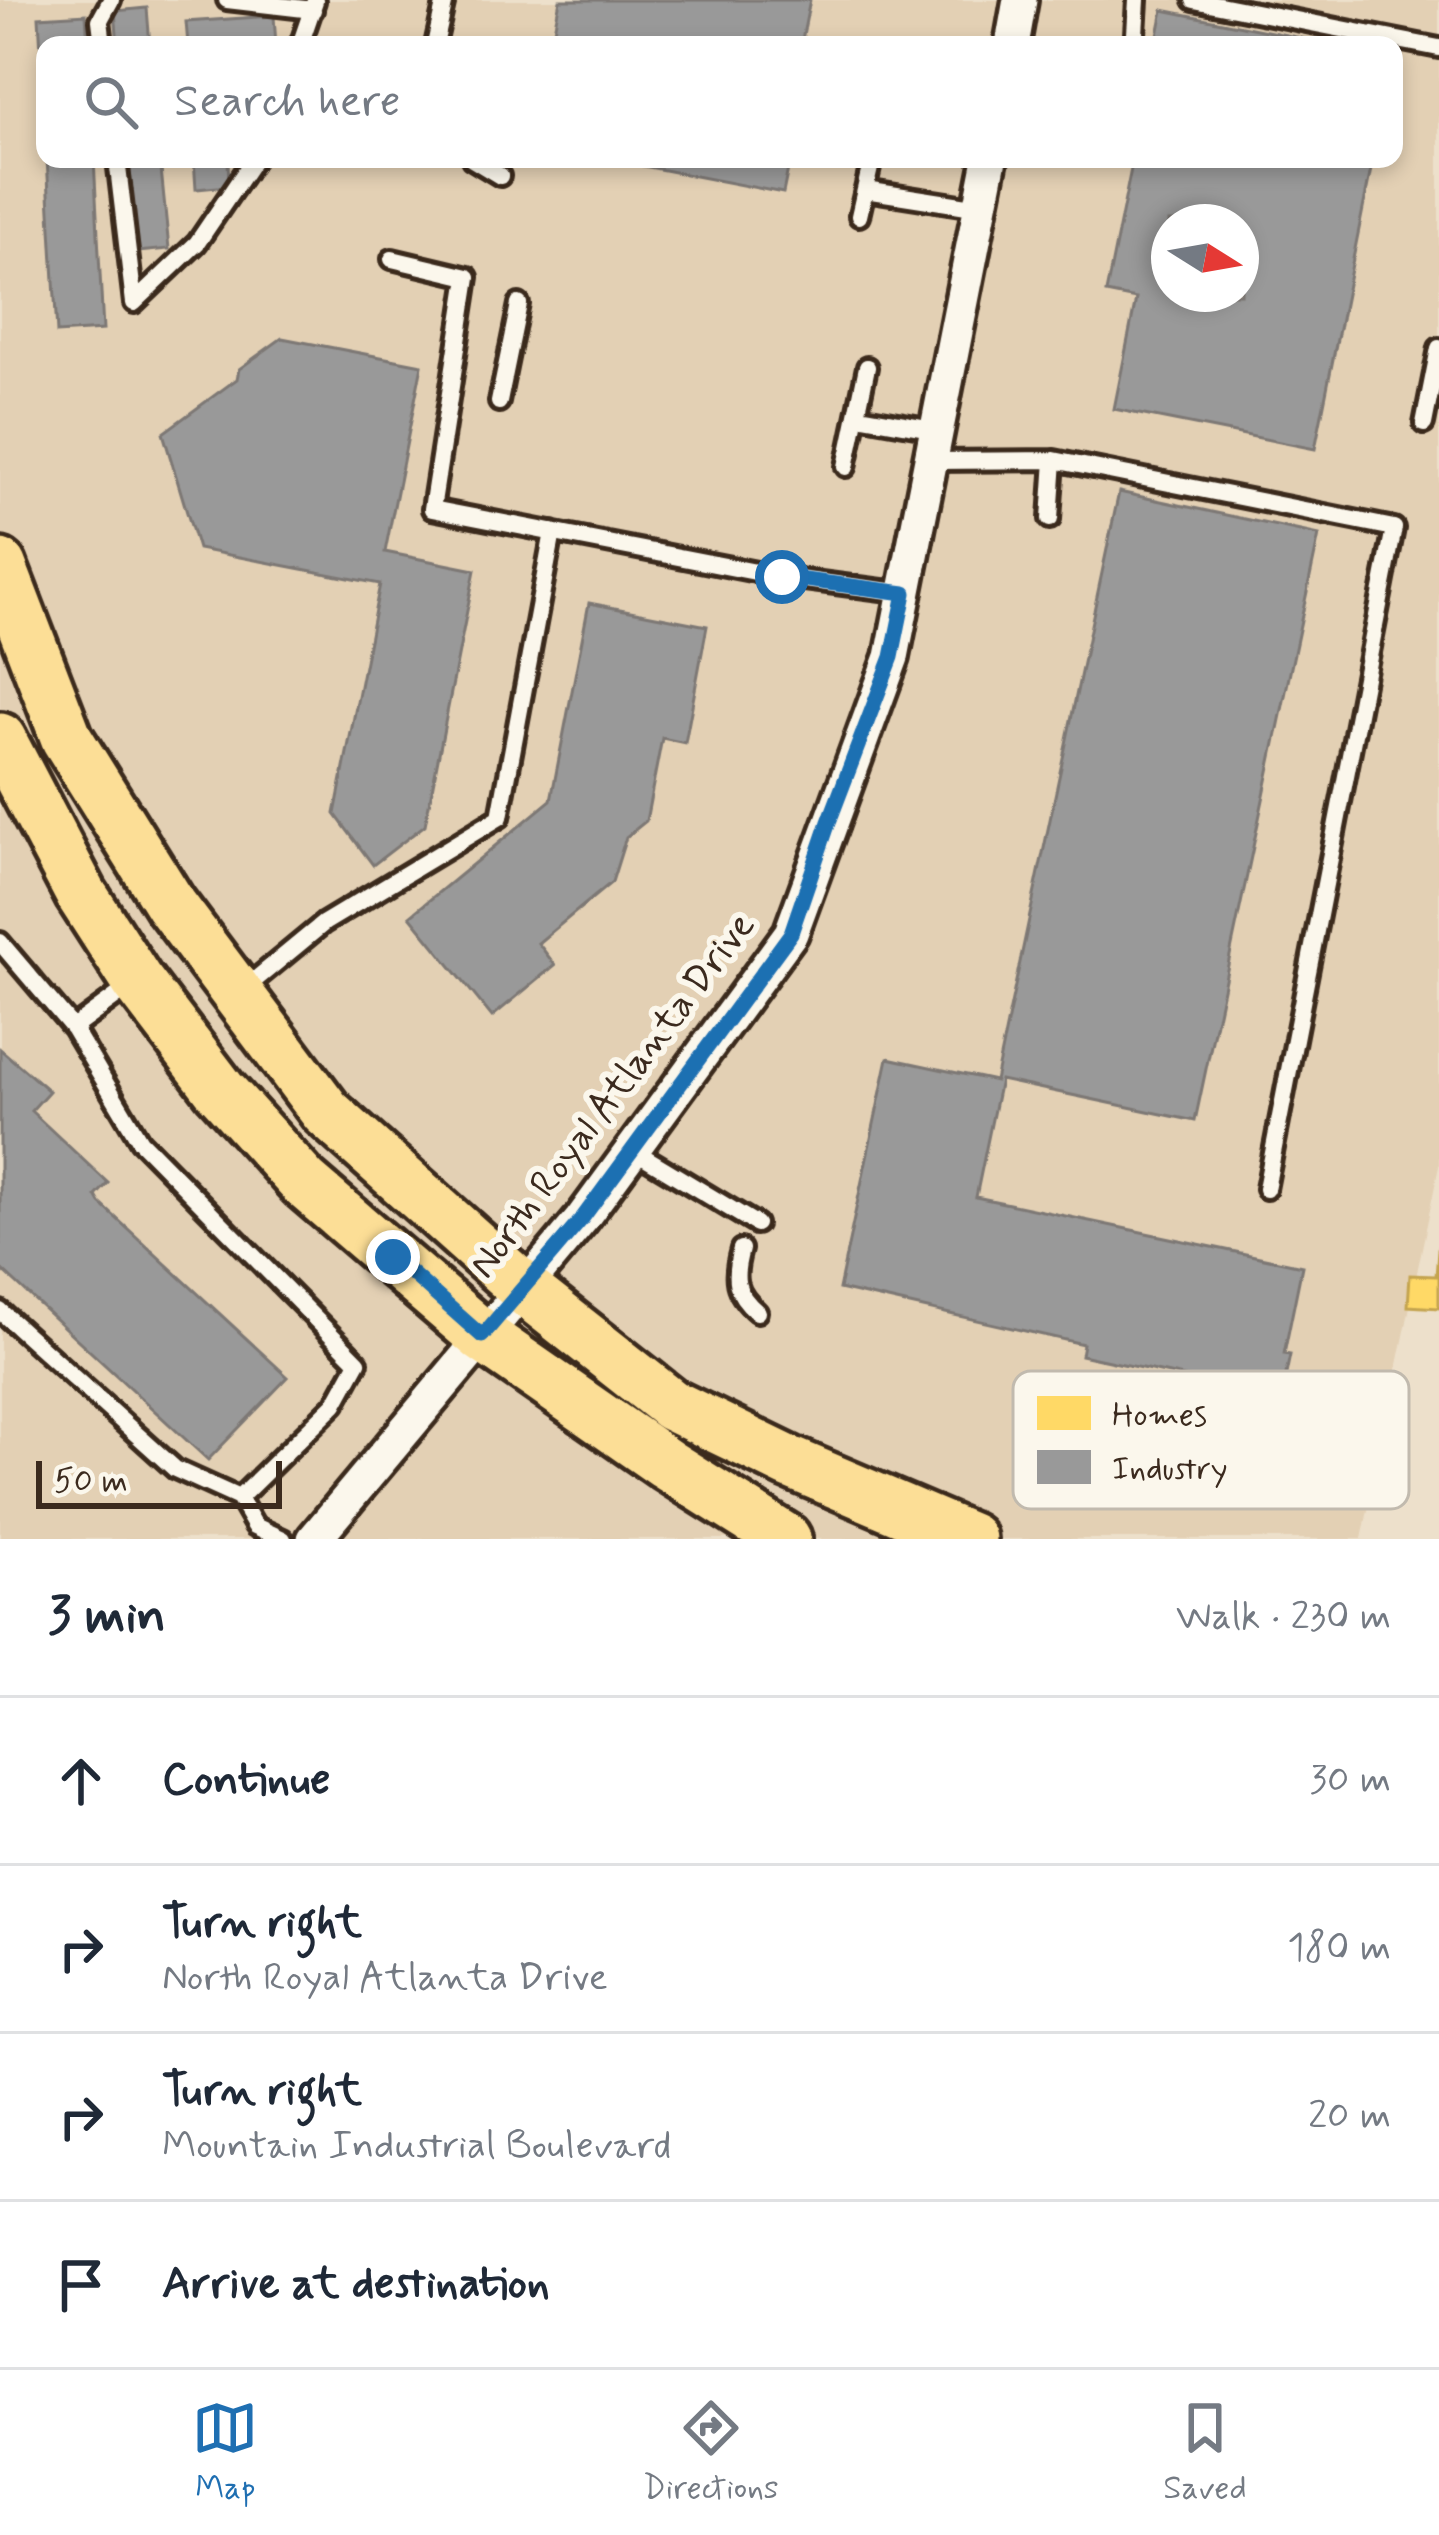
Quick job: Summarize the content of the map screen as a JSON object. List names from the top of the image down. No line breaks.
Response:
{"streets":{"street":["North Royal Atlanta Drive"]},"legend":["Homes","Industry"],"scale_bar":"50 m","north":"right","page":{"search":"Search here","scale":"50 m","heading":["3 min","Walk · 230 m"],"list":[["Continue","30 m"],["Turn right","North Royal Atlanta Drive","180 m"],["Turn right","Mountain Industrial Boulevard","20 m"],"Arrive at destination"],"nav":["Map","Directions","Saved"]}}
